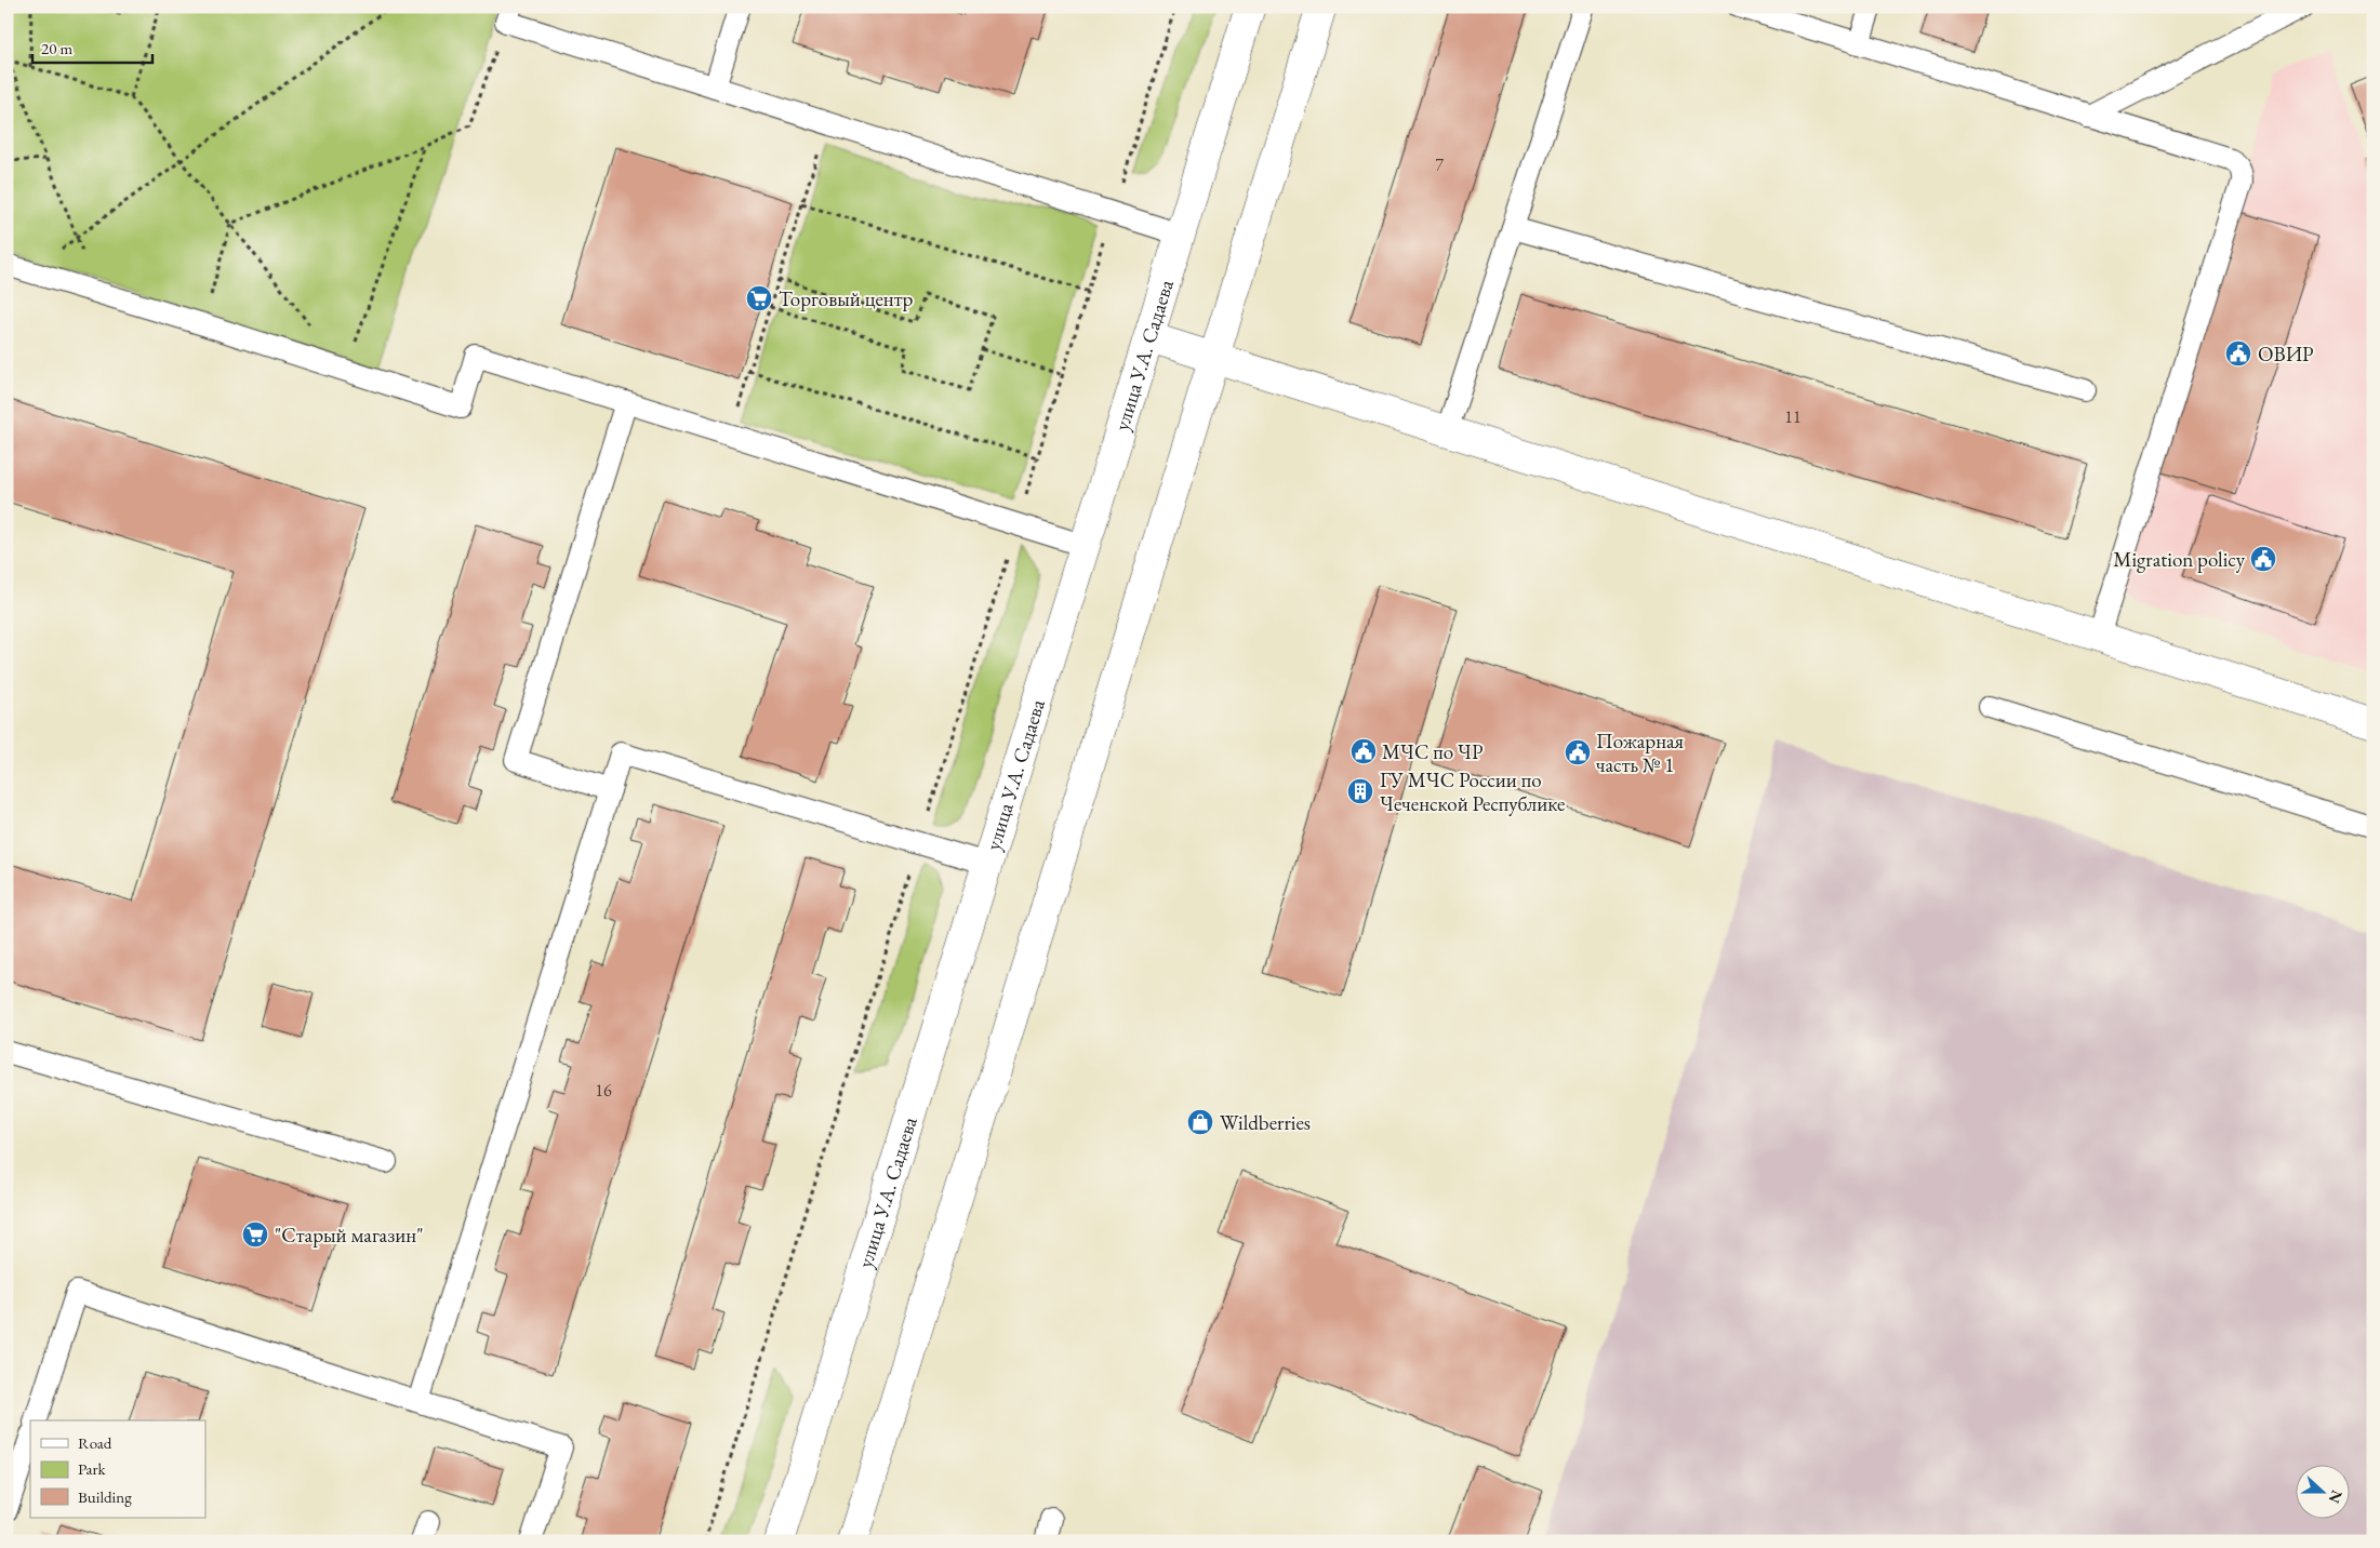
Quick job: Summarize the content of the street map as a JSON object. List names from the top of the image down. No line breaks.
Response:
{"streets":{"main road":["улица У.А. Садаева"]},"places":{"supermarket":["Торговый центр","\"Старый магазин\""],"public building":["ОВИР","Migration policy","МЧС по ЧР","Пожарная часть № 1"],"building":["ГУ МЧС России по Чеченской Республике"],"shop":["Wildberries"]},"house_numbers":["7","11","16"],"legend":["Road","Park","Building"],"scale_bar":"20 m","north":"right"}
